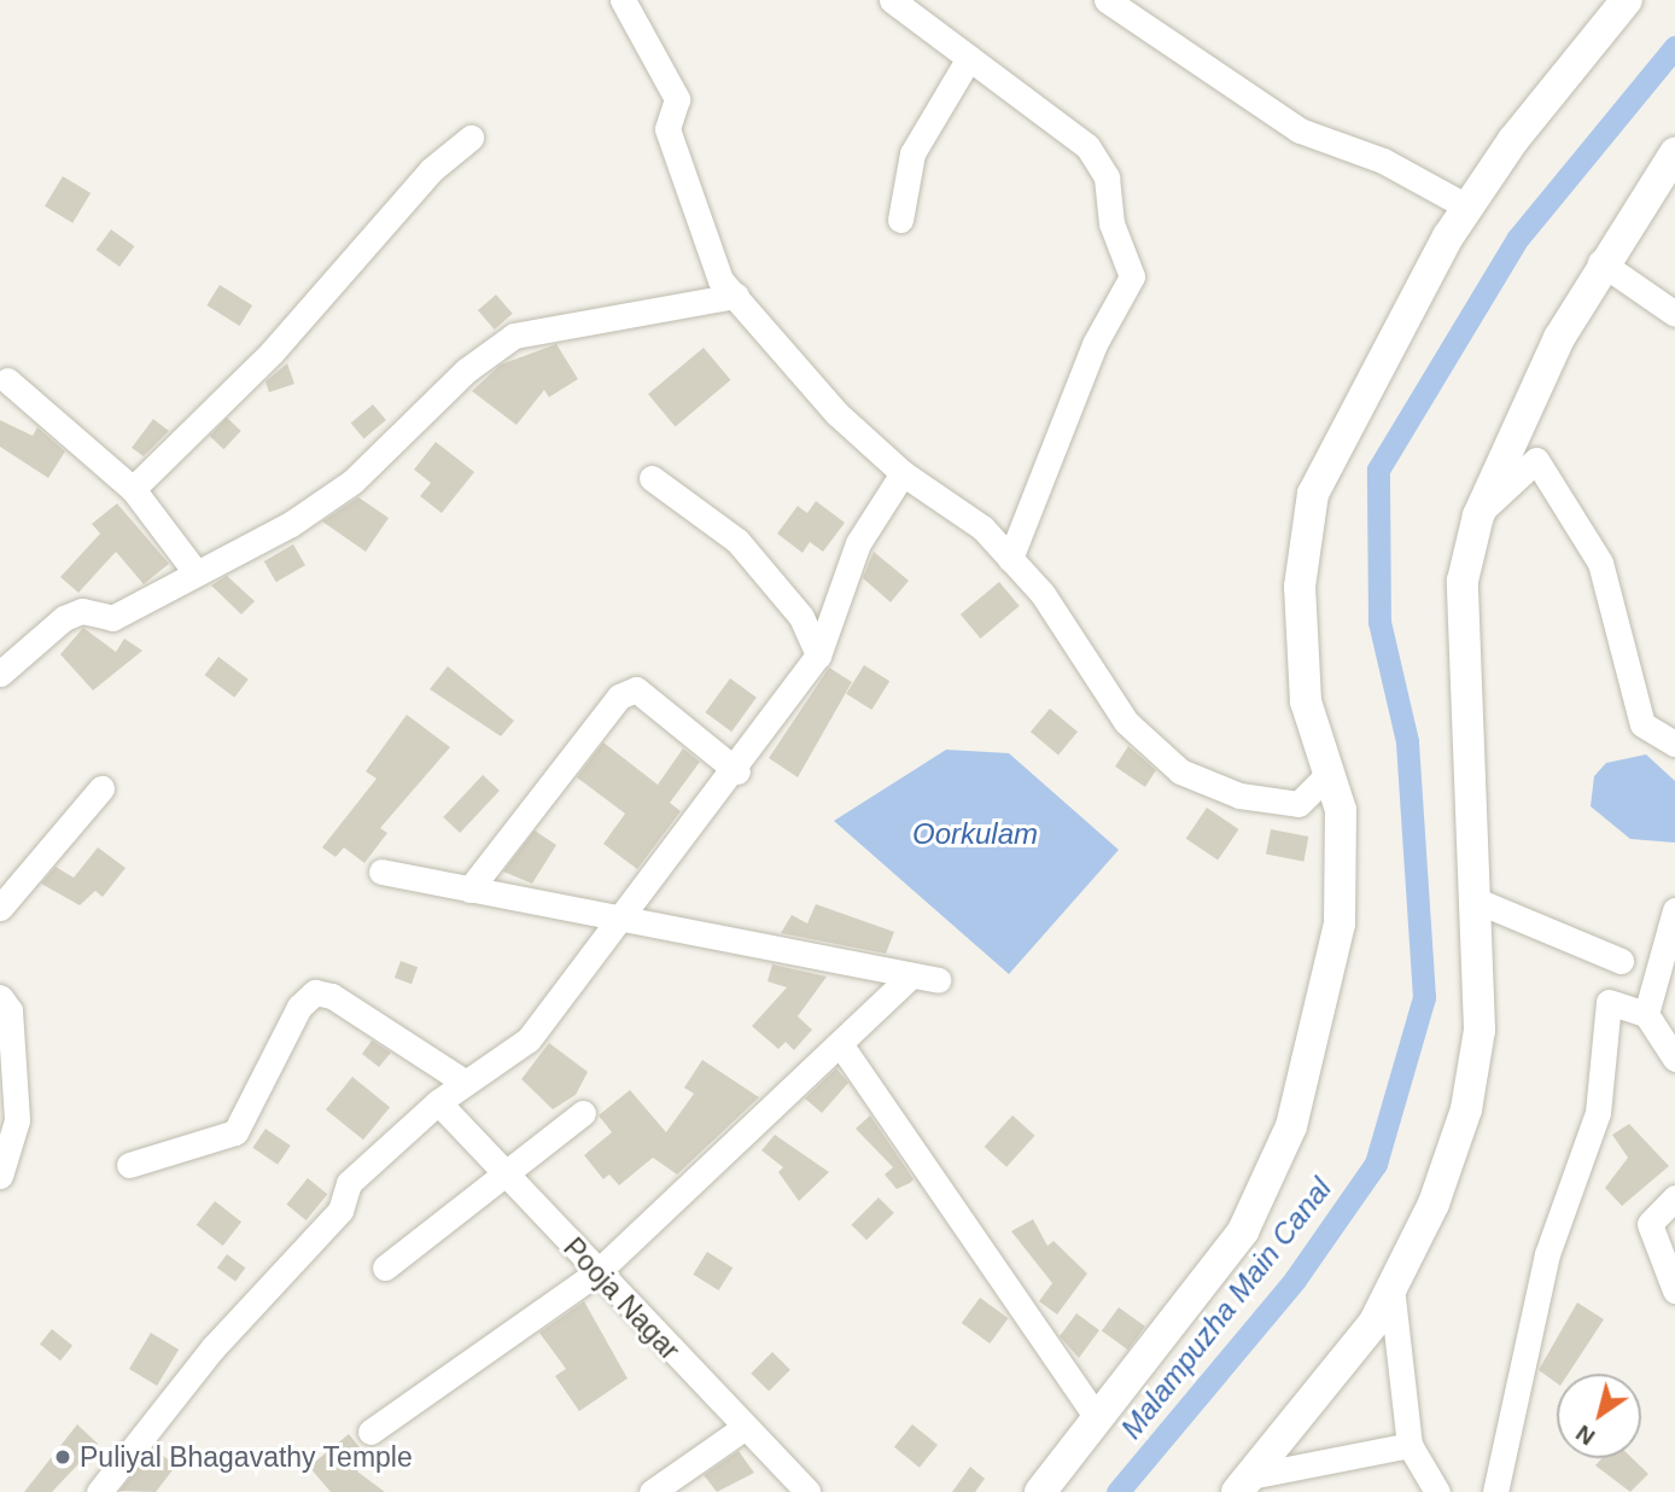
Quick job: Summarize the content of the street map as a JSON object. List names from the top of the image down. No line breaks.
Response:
{"streets":{"street":["Pooja Nagar"]},"water":["Oorkulam","Malampuzha Main Canal"],"places":["Puliyal Bhagavathy Temple"],"north":"bottom left"}
